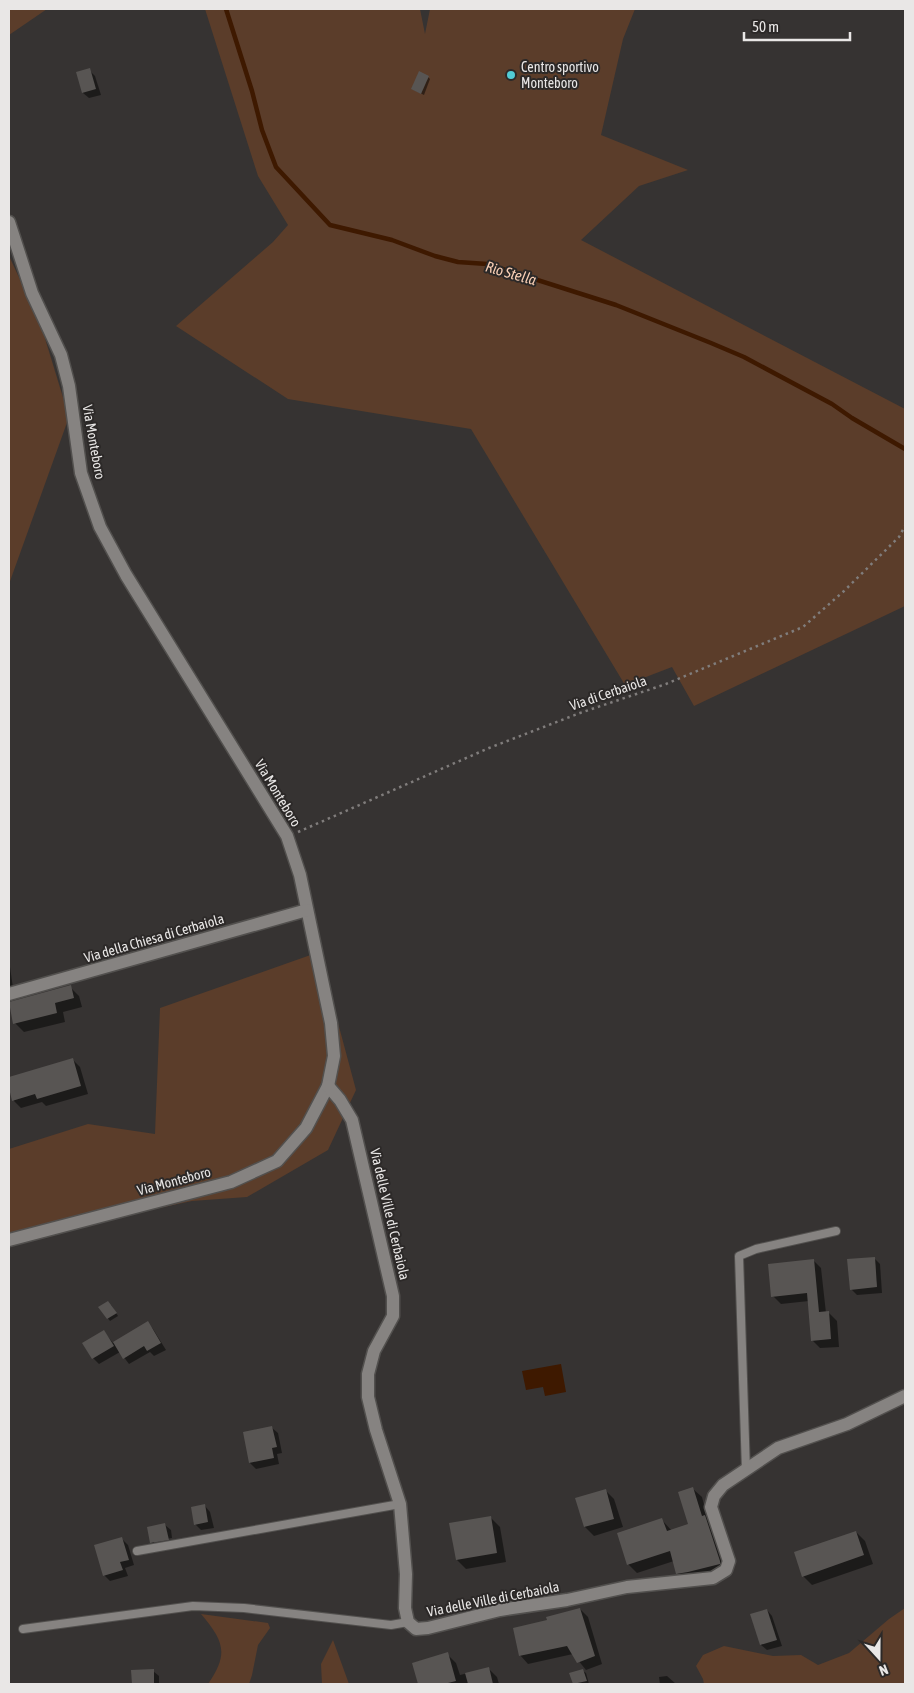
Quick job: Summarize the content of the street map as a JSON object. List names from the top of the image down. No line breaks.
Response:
{"streets":{"street":["Via Monteboro","Via della Chiesa di Cerbaiola","Via delle Ville di Cerbaiola"],"path":["Via di Cerbaiola"]},"crossings":[["Via Monteboro","Via di Cerbaiola"],["Via Monteboro","Via della Chiesa di Cerbaiola"],["Via Monteboro","Via delle Ville di Cerbaiola"]],"water":["Rio Stella"],"places":["Centro sportivo Monteboro"],"scale_bar":"50 m","north":"bottom"}
